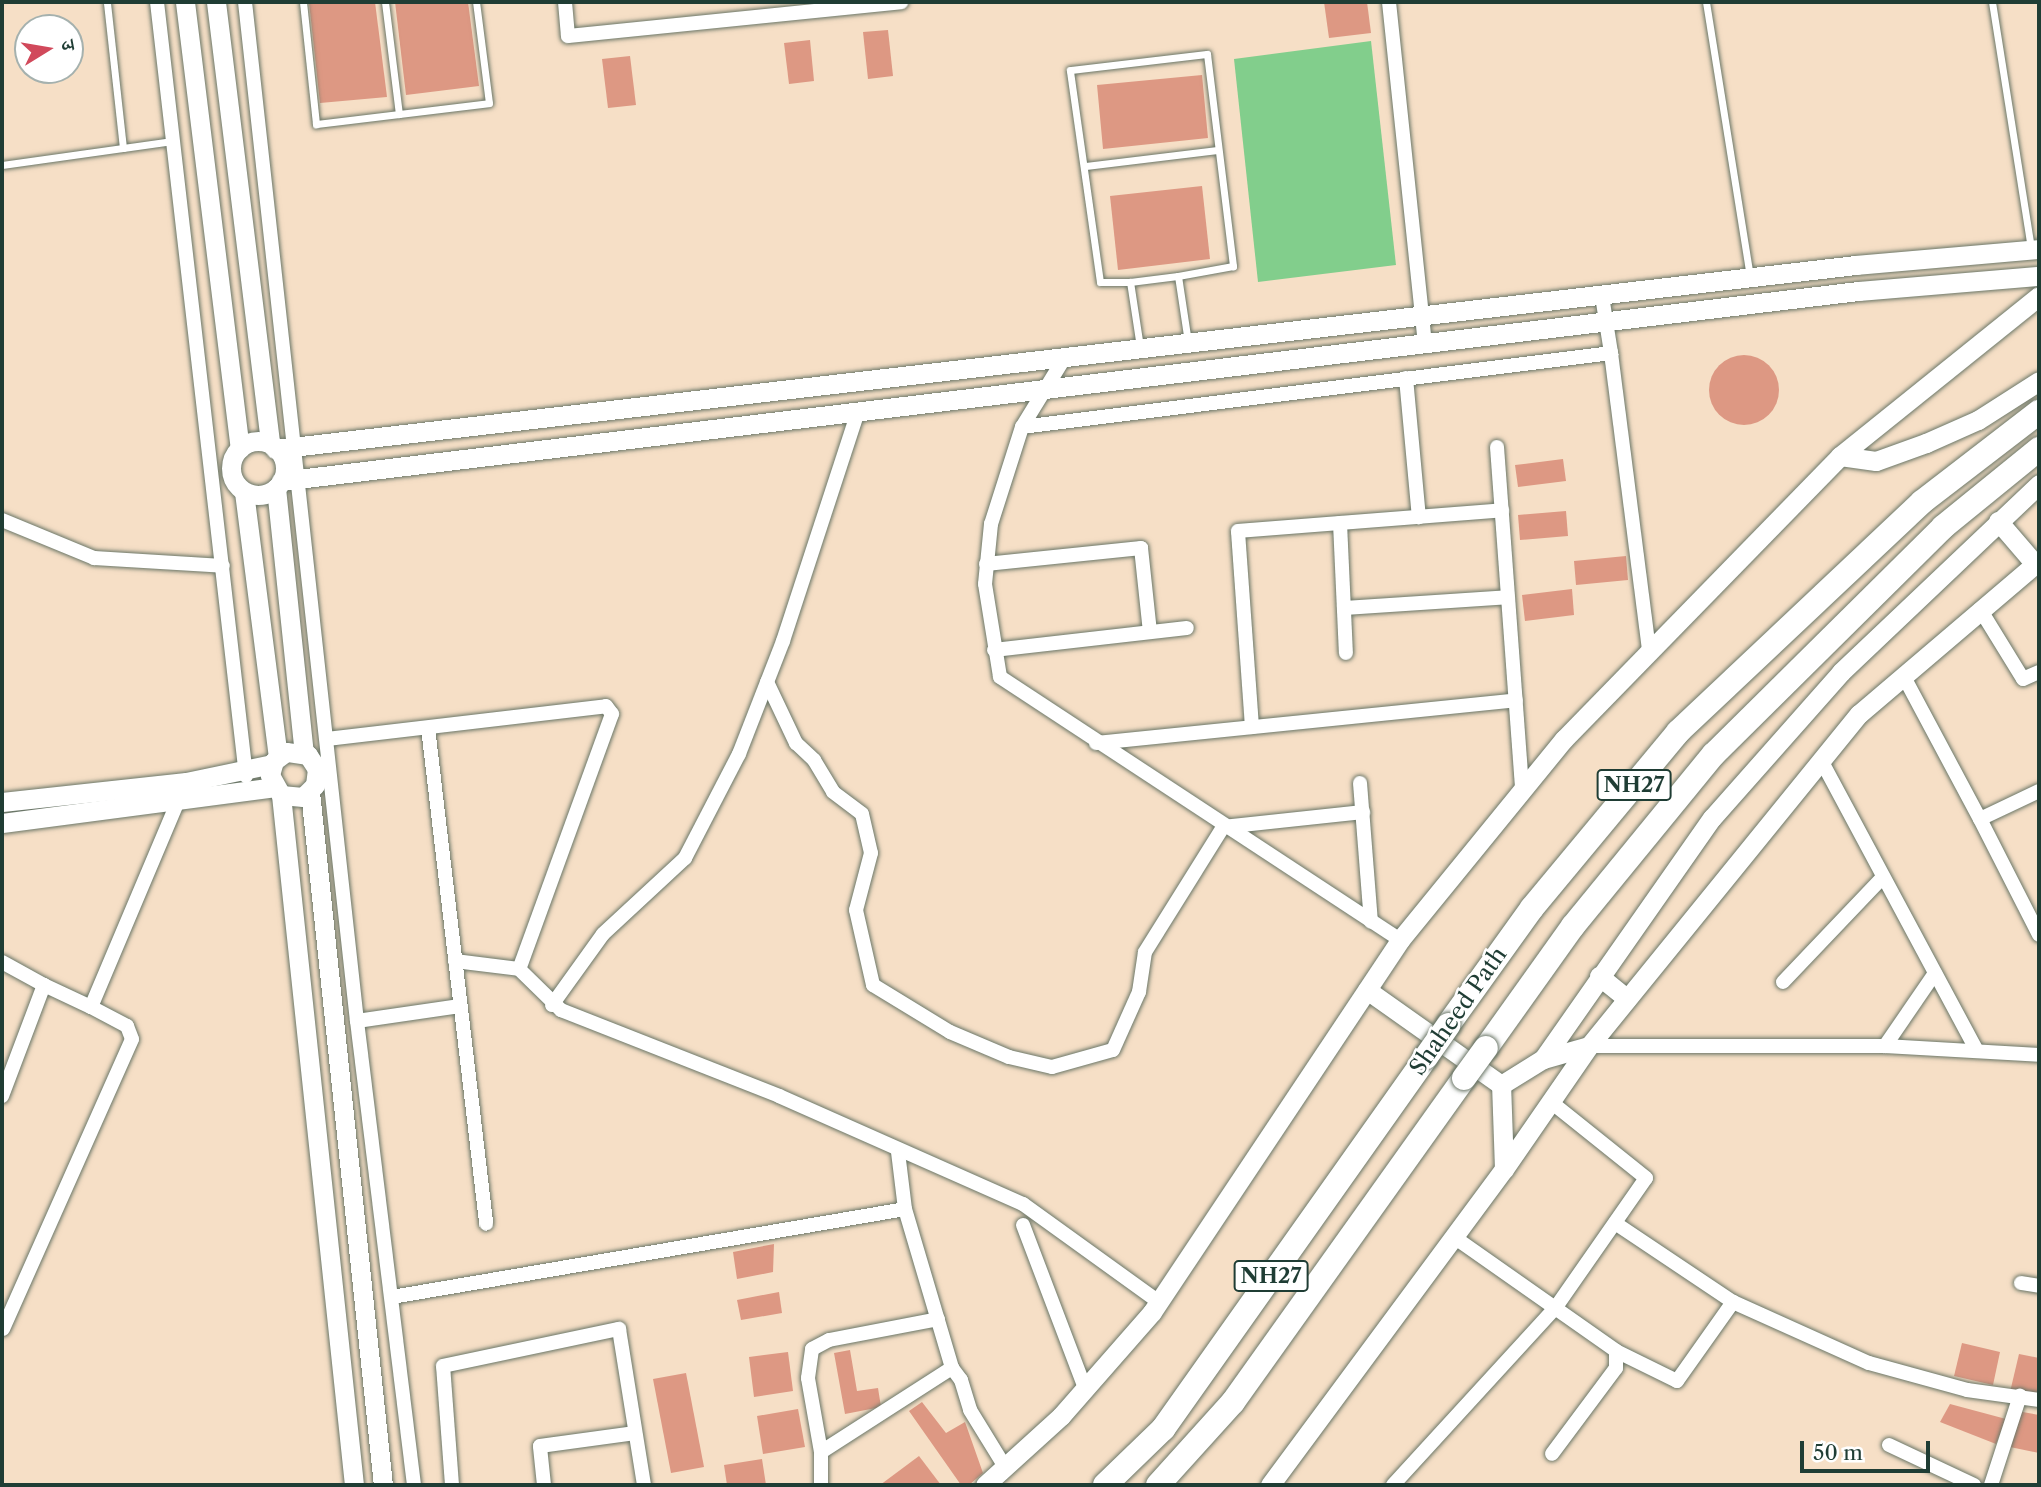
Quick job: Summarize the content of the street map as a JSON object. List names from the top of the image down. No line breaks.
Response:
{"streets":{"highway":["NH27","Shaheed Path"]},"scale_bar":"50 m","north":"right"}
